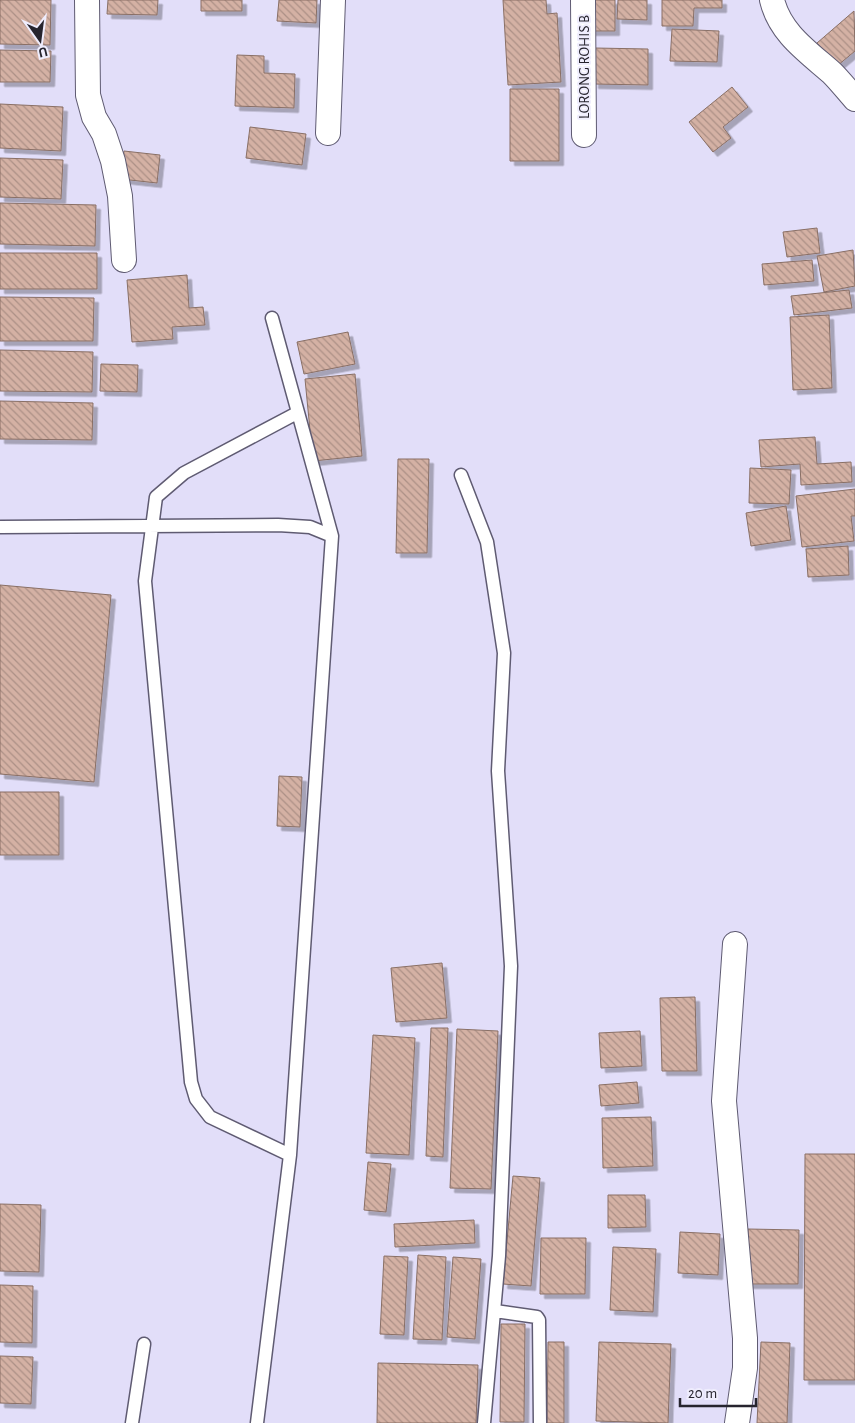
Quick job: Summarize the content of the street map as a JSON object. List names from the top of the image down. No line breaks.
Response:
{"streets":{"street":["LORONG ROHIS B"]},"scale_bar":"20 m","north":"bottom"}
